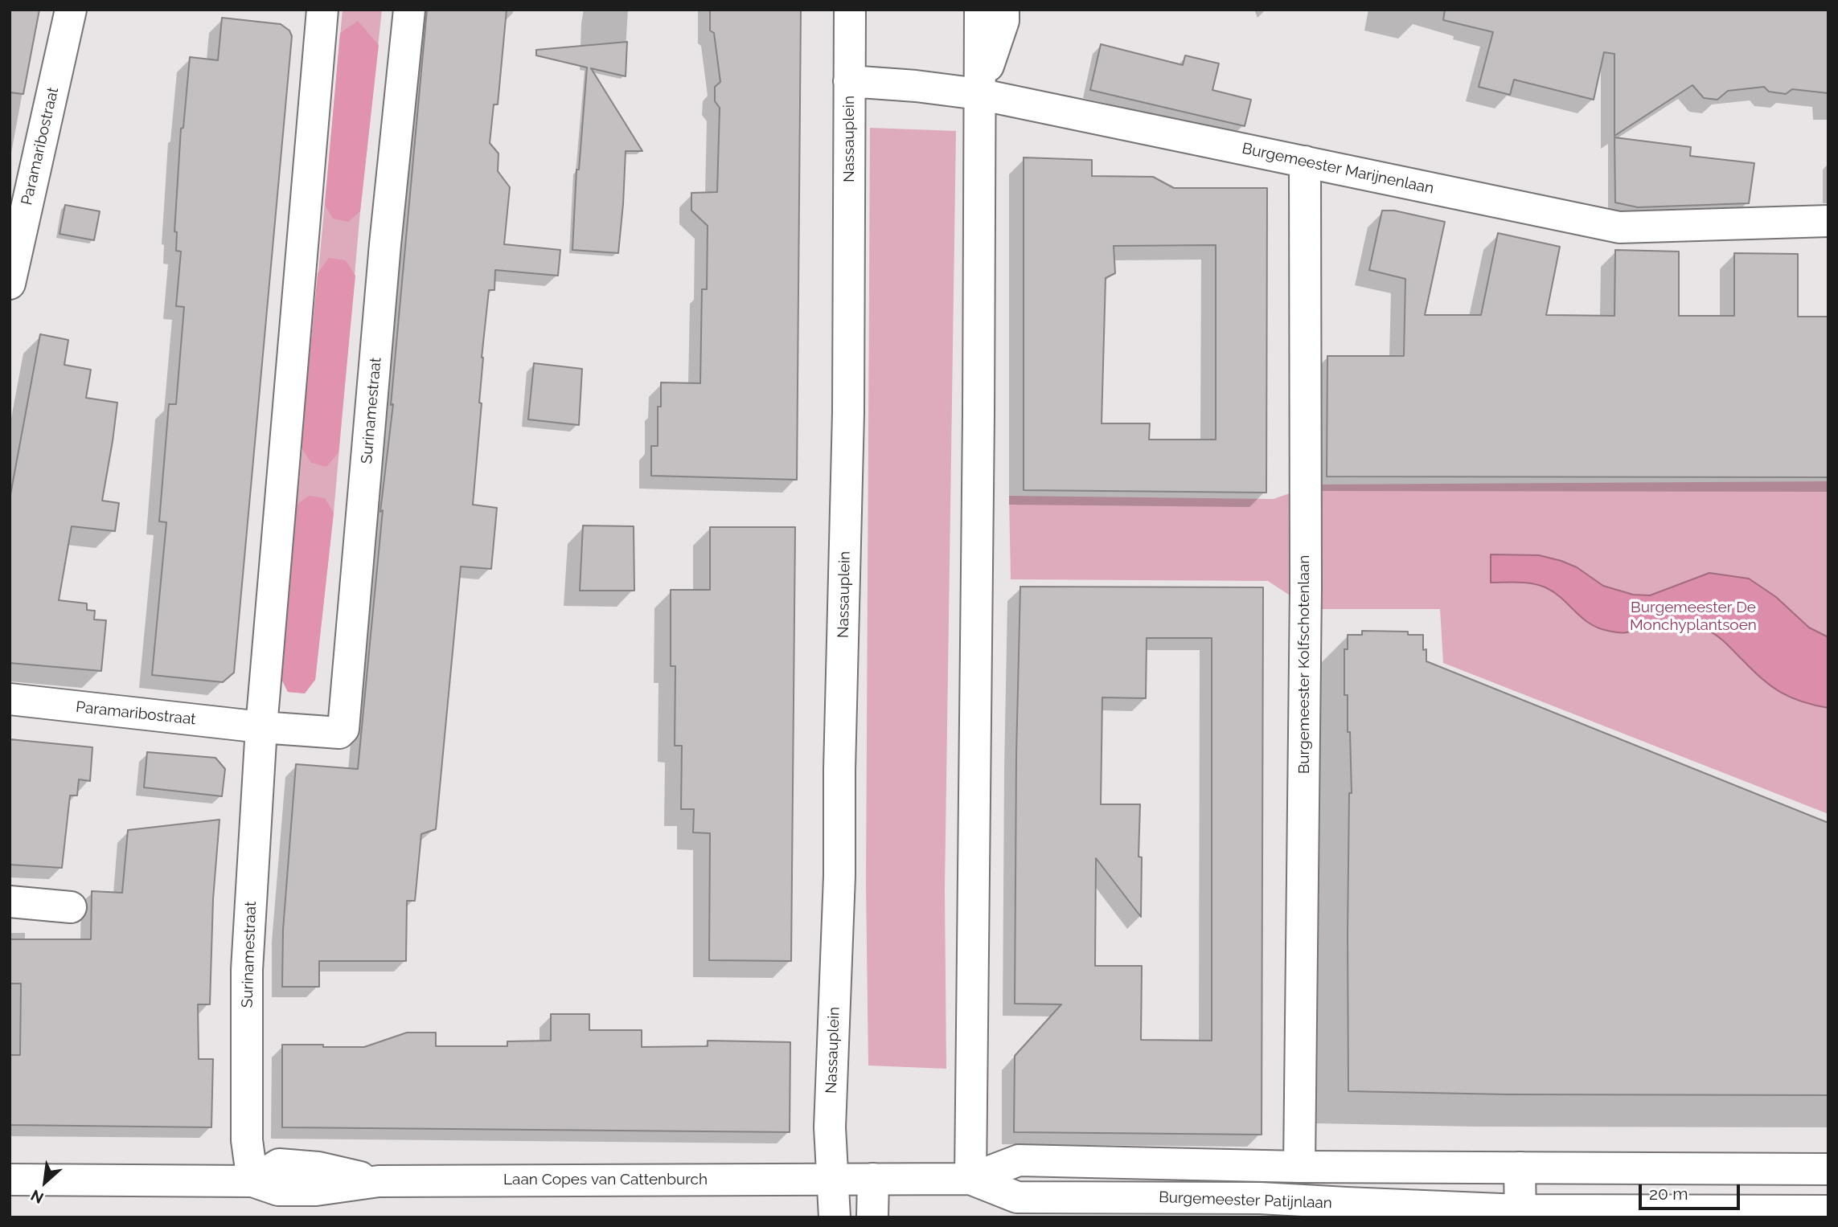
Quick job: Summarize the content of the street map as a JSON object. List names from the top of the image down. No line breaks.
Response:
{"streets":{"street":["Nassauplein","Paramaribostraat","Burgemeester Marijnenlaan","Surinamestraat","Burgemeester Kolfschotenlaan","Laan Copes van Cattenburch","Burgemeester Patijnlaan"]},"crossings":[["Nassauplein","Burgemeester Marijnenlaan"],["Nassauplein","Laan Copes van Cattenburch"],["Nassauplein","Burgemeester Patijnlaan"],["Paramaribostraat","Surinamestraat"],["Burgemeester Marijnenlaan","Burgemeester Kolfschotenlaan"],["Surinamestraat","Laan Copes van Cattenburch"],["Burgemeester Kolfschotenlaan","Burgemeester Patijnlaan"],["Laan Copes van Cattenburch","Burgemeester Patijnlaan"]],"parks":["Burgemeester De Monchyplantsoen"],"scale_bar":"20 m","north":"bottom left"}
